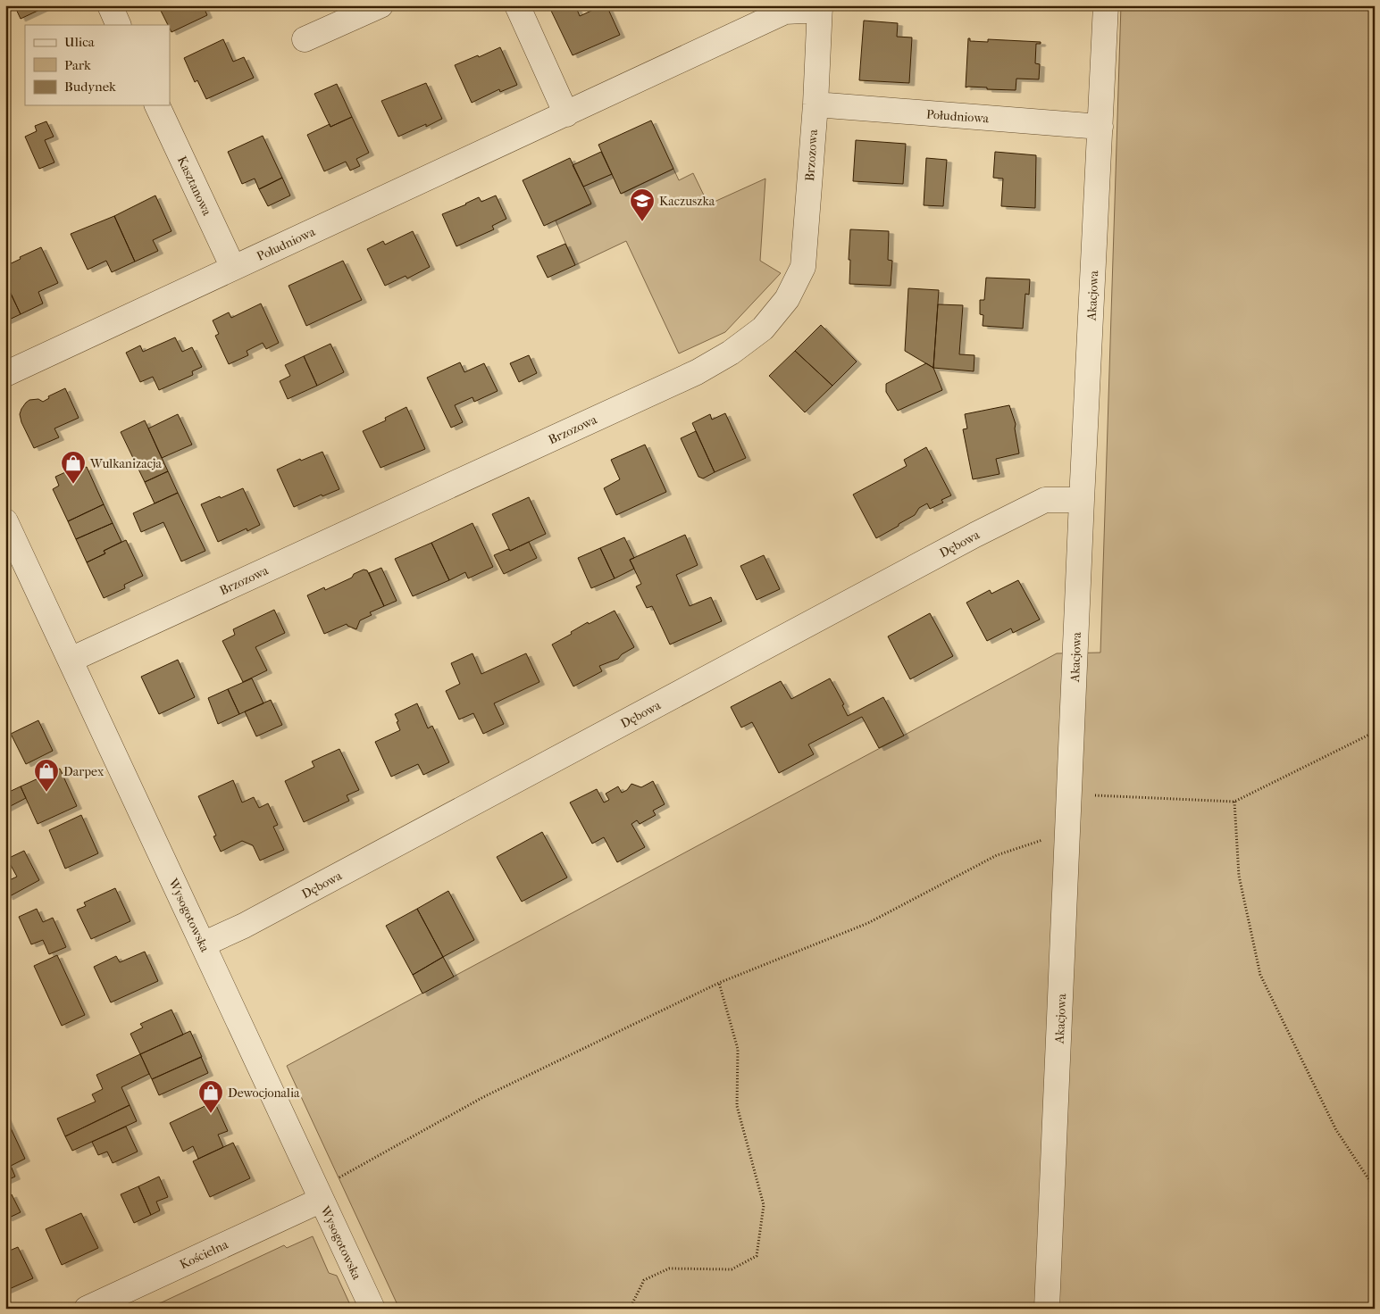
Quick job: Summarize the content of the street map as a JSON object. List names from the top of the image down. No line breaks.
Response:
{"streets":{"street":["Południowa","Brzozowa","Kasztanowa","Akacjowa","Dębowa","Wysogotowska","Kościelna"]},"crossings":[["Południowa","Brzozowa"],["Południowa","Kasztanowa"],["Południowa","Akacjowa"],["Brzozowa","Wysogotowska"],["Akacjowa","Dębowa"],["Dębowa","Wysogotowska"],["Wysogotowska","Kościelna"]],"places":{"school or university":["Kaczuszka"],"shop":["Wulkanizacja","Darpex","Dewocjonalia"]},"legend":["Ulica","Park","Budynek"]}
